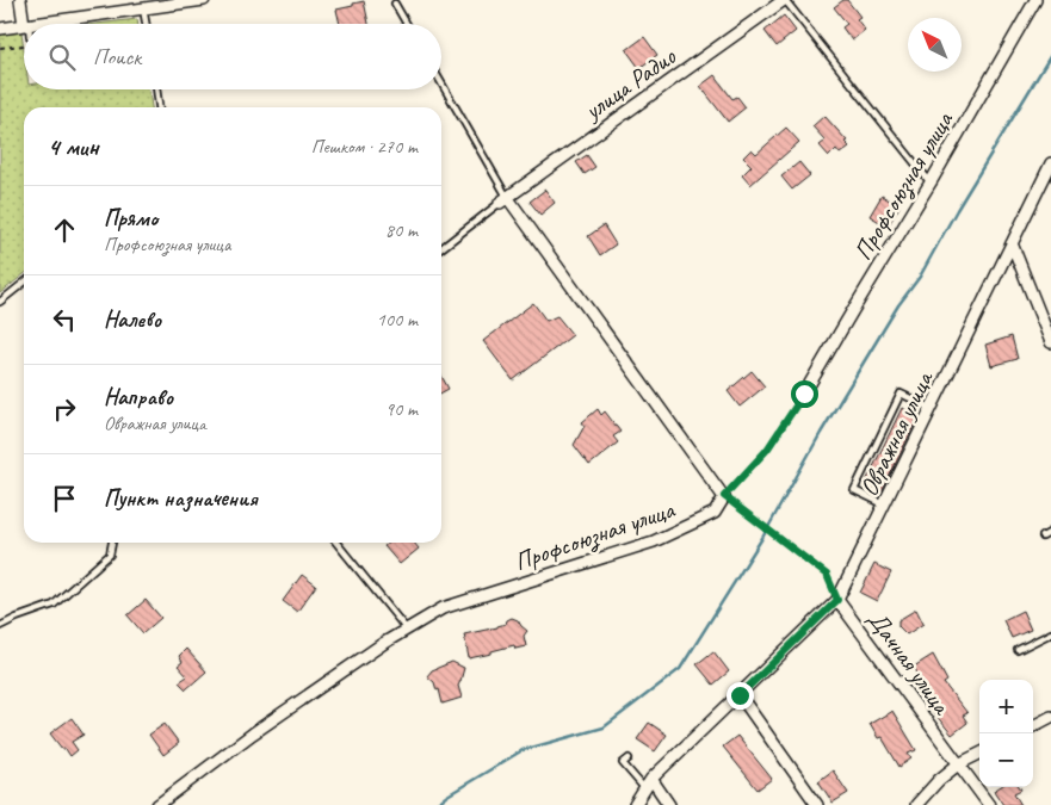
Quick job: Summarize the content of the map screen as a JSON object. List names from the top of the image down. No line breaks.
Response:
{"streets":{"street":["улица Радио","Профсоюзная улица","Овражная улица","Дачная улица"]},"crossings":[["Овражная улица","Дачная улица"]],"north":"top left","page":{"search":"Поиск","heading":["4 мин","Пешком · 270 m"],"list":[["Прямо","Профсоюзная улица","80 m"],["Налево","100 m"],["Направо","Овражная улица","90 m"],"Пункт назначения"],"map_buttons":["+","−"]}}
